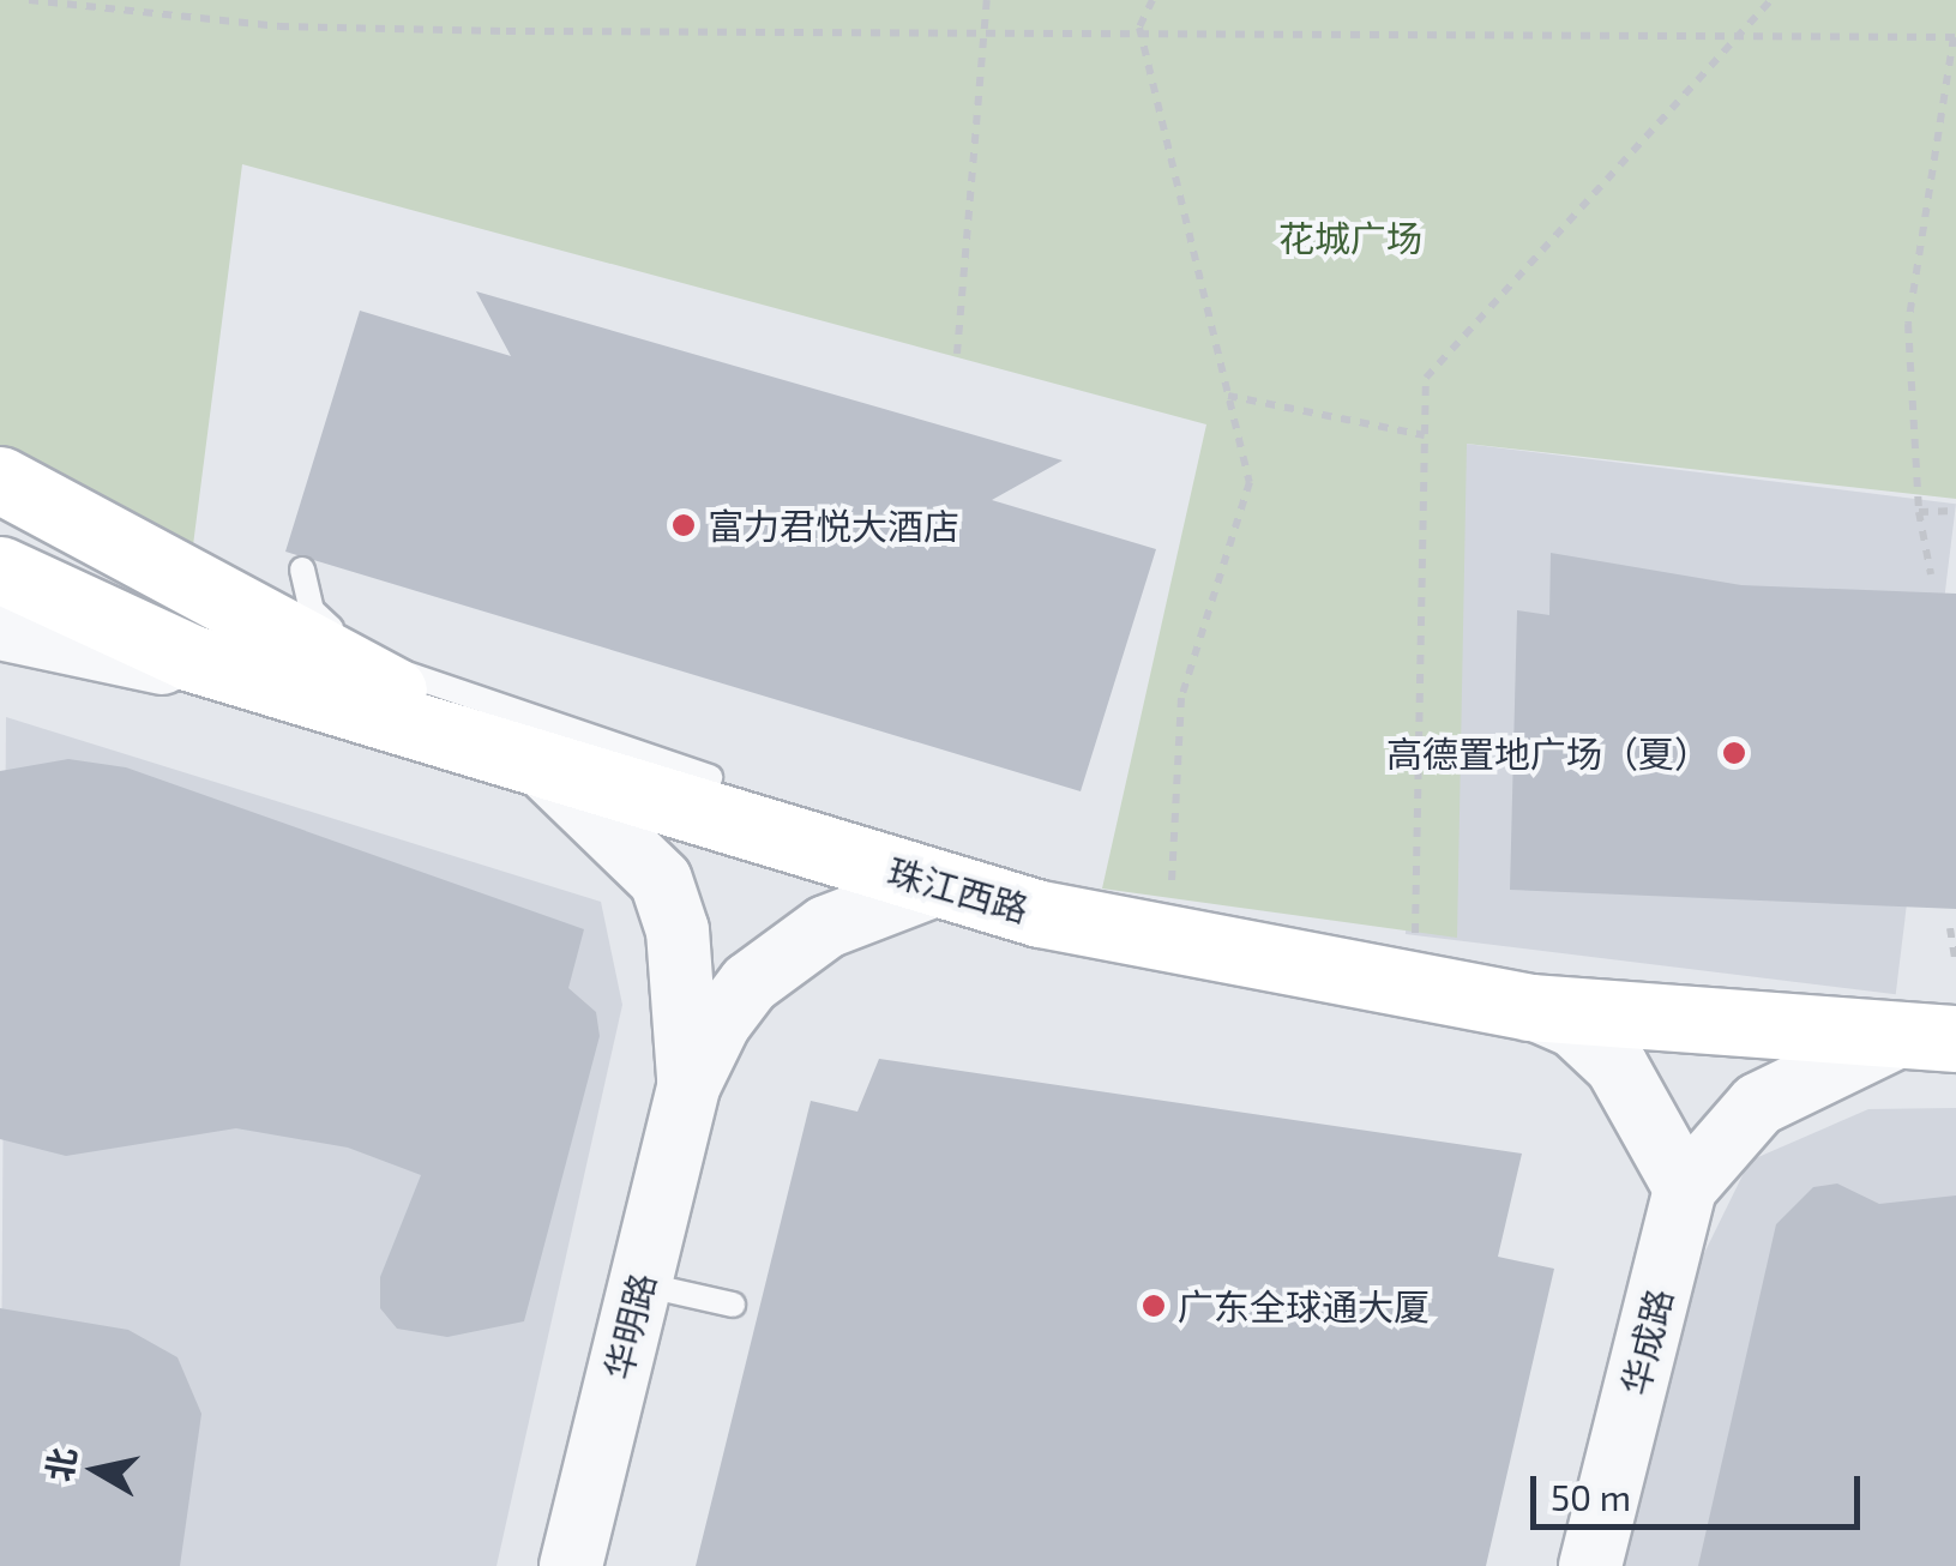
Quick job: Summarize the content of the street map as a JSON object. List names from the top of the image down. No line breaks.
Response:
{"streets":{"main road":["珠江西路"],"street":["华明路","华成路"]},"parks":["花城广场"],"places":["富力君悦大酒店","高德置地广场（夏）","广东全球通大厦"],"scale_bar":"50 m","north":"left"}
